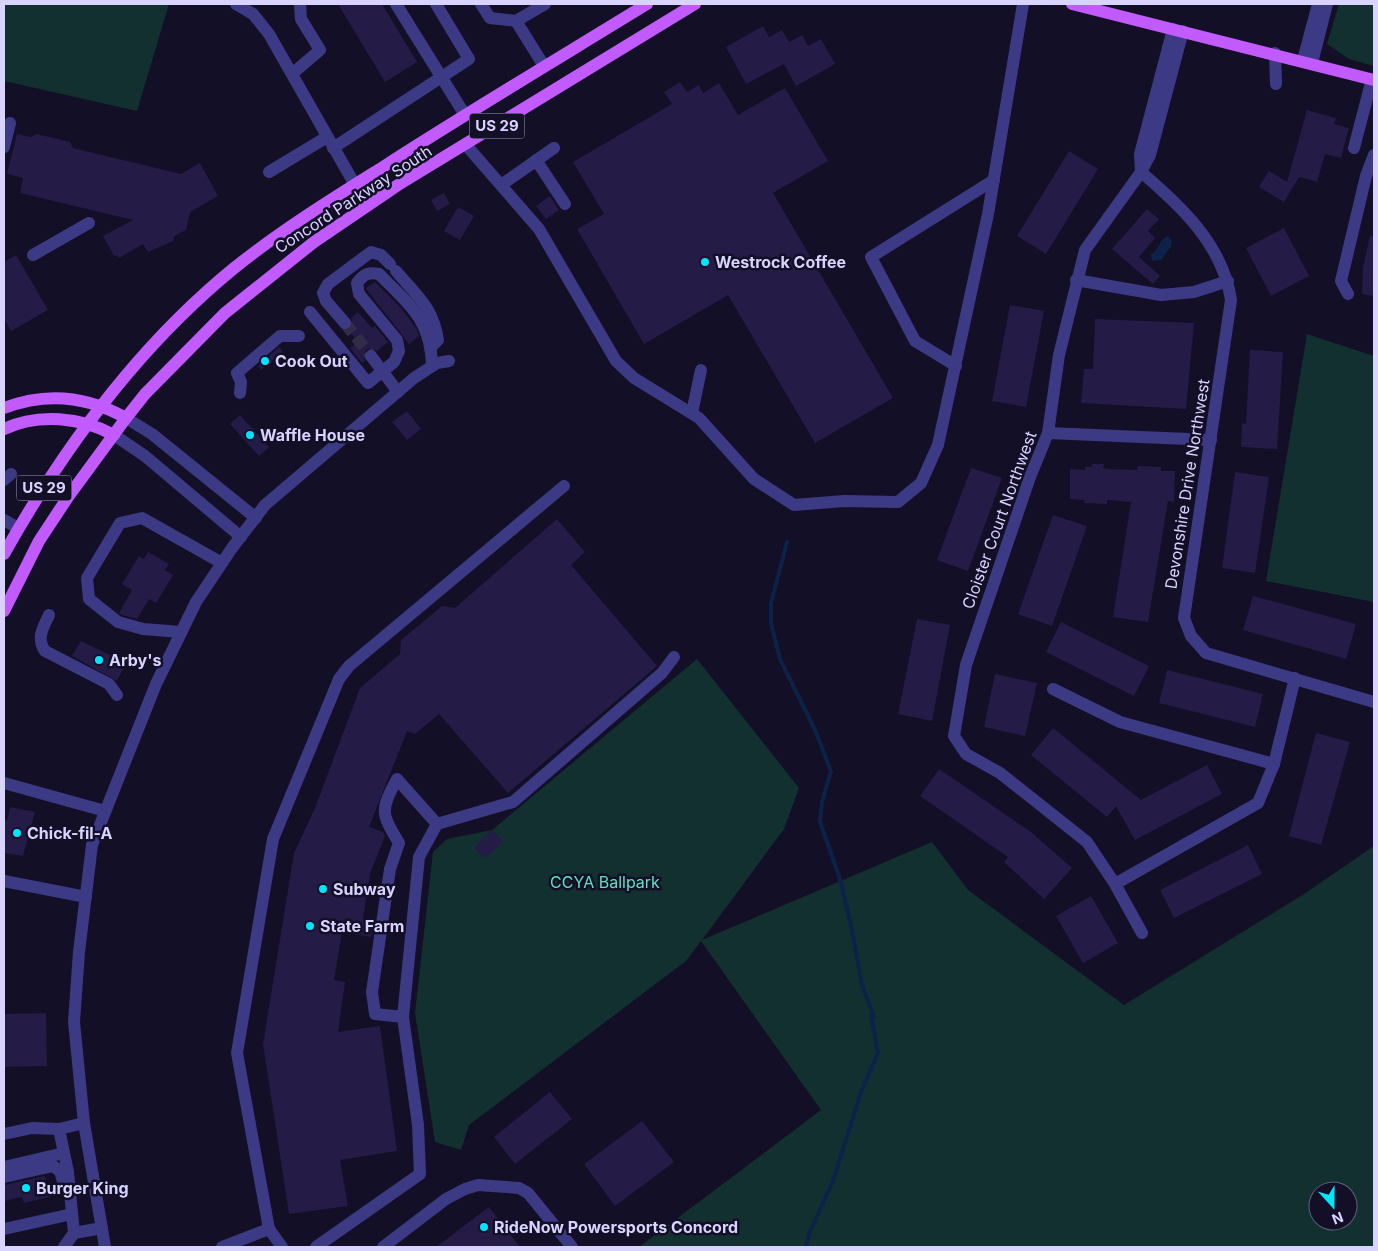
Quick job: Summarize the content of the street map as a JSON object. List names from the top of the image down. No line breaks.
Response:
{"streets":{"main road":["US 29","Concord Parkway South"],"street":["Devonshire Drive Northwest","Cloister Court Northwest"]},"crossings":[["Devonshire Drive Northwest","Cloister Court Northwest"]],"parks":["CCYA Ballpark"],"places":["Westrock Coffee","Cook Out","Waffle House","Arby's","Chick-fil-A","Subway","State Farm","Burger King","RideNow Powersports Concord"],"north":"bottom"}
